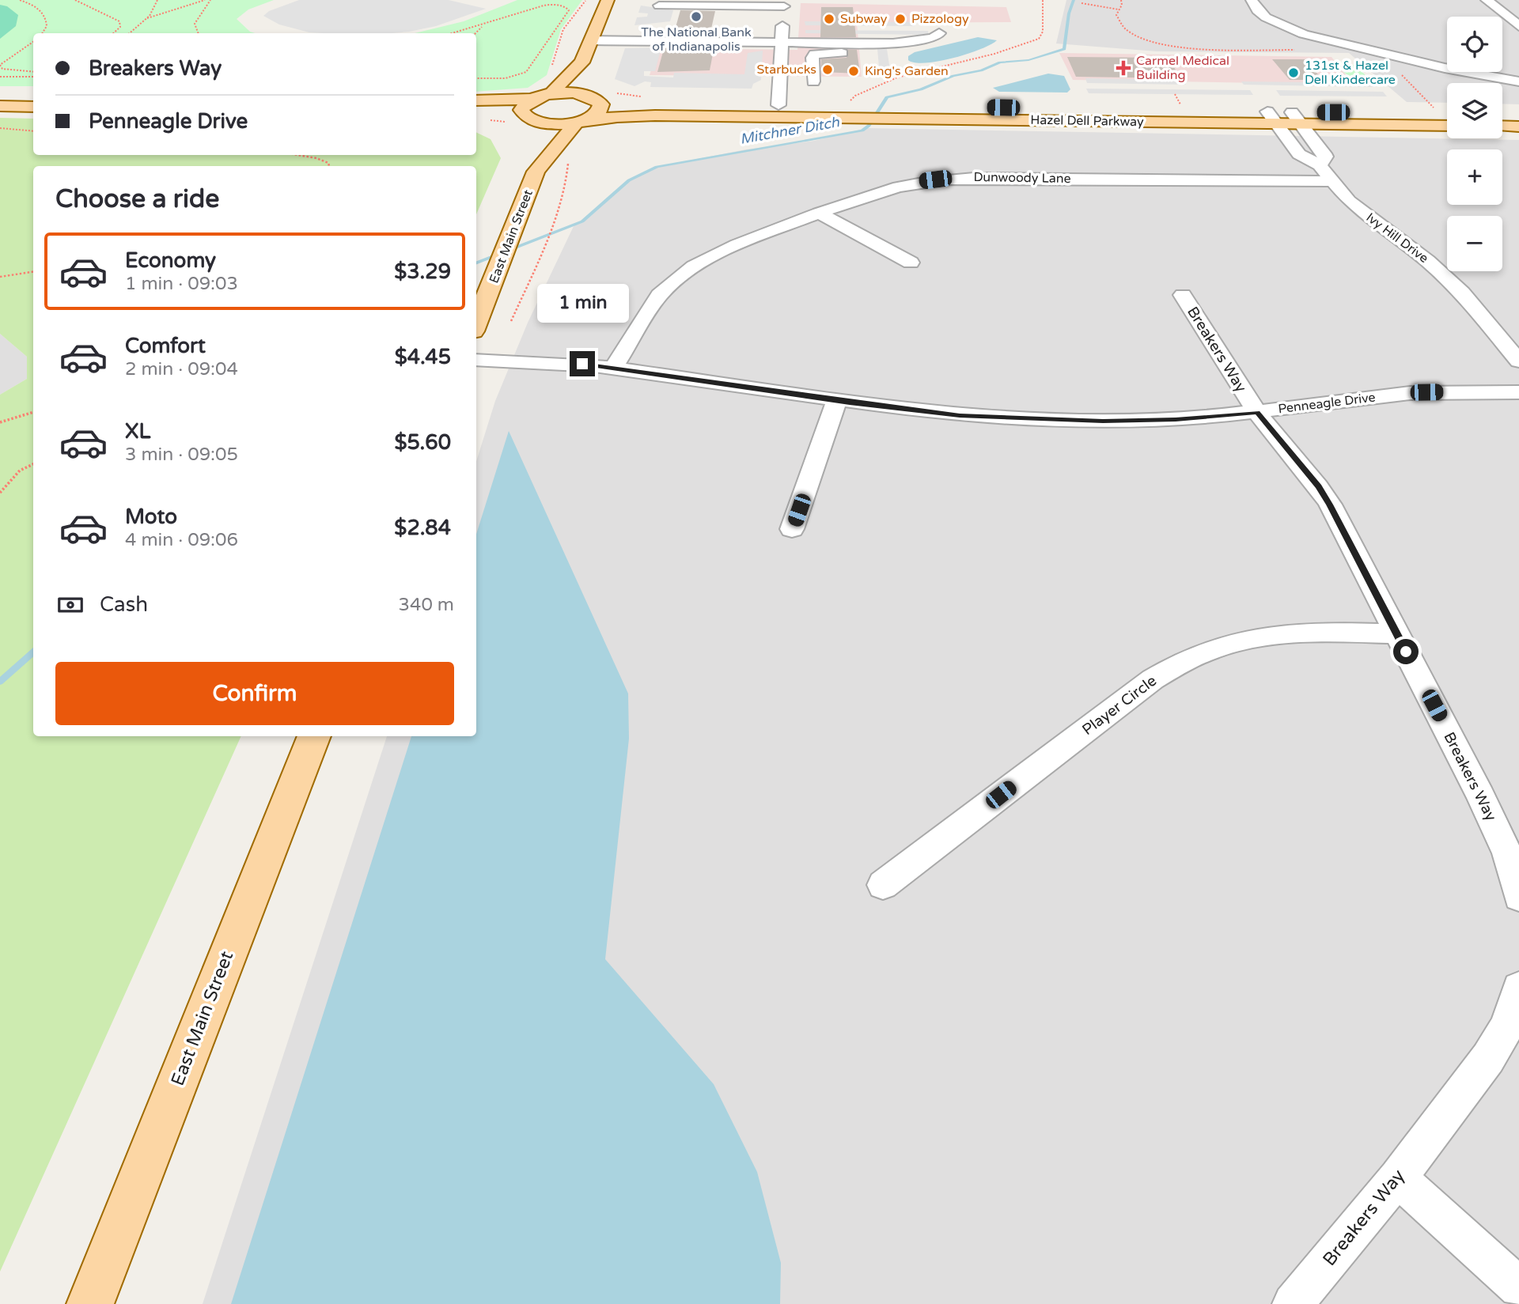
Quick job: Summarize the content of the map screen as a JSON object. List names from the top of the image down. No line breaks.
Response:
{"streets":{"main road":["Hazel Dell Parkway","East Main Street"],"street":["Dunwoody Lane","Ivy Hill Drive","Breakers Way","Penneagle Drive","Player Circle"]},"crossings":[["Hazel Dell Parkway","East Main Street"],["Hazel Dell Parkway","Ivy Hill Drive"],["Dunwoody Lane","Ivy Hill Drive"],["Dunwoody Lane","Penneagle Drive"],["Breakers Way","Penneagle Drive"],["Breakers Way","Player Circle"]],"water":["Mitchner Ditch"],"places":{"other":["The National Bank of Indianapolis","Subway","Pizzology","Starbucks","King's Garden","131st & Hazel Dell Kindercare"],"health":["Carmel Medical Building"]},"page":{"map_buttons":["+","−"],"banner":["Breakers Way","Penneagle Drive"],"heading":"Choose a ride","list":[{"name":"Economy","note":"1 min · 09:03","value":"$3.29"},{"name":"Comfort","note":"2 min · 09:04","value":"$4.45"},{"name":"XL","note":"3 min · 09:05","value":"$5.60"},{"name":"Moto","note":"4 min · 09:06","value":"$2.84"}],"bubble":"1 min","pay":["Cash","340 m"],"buttons":"Confirm"}}
